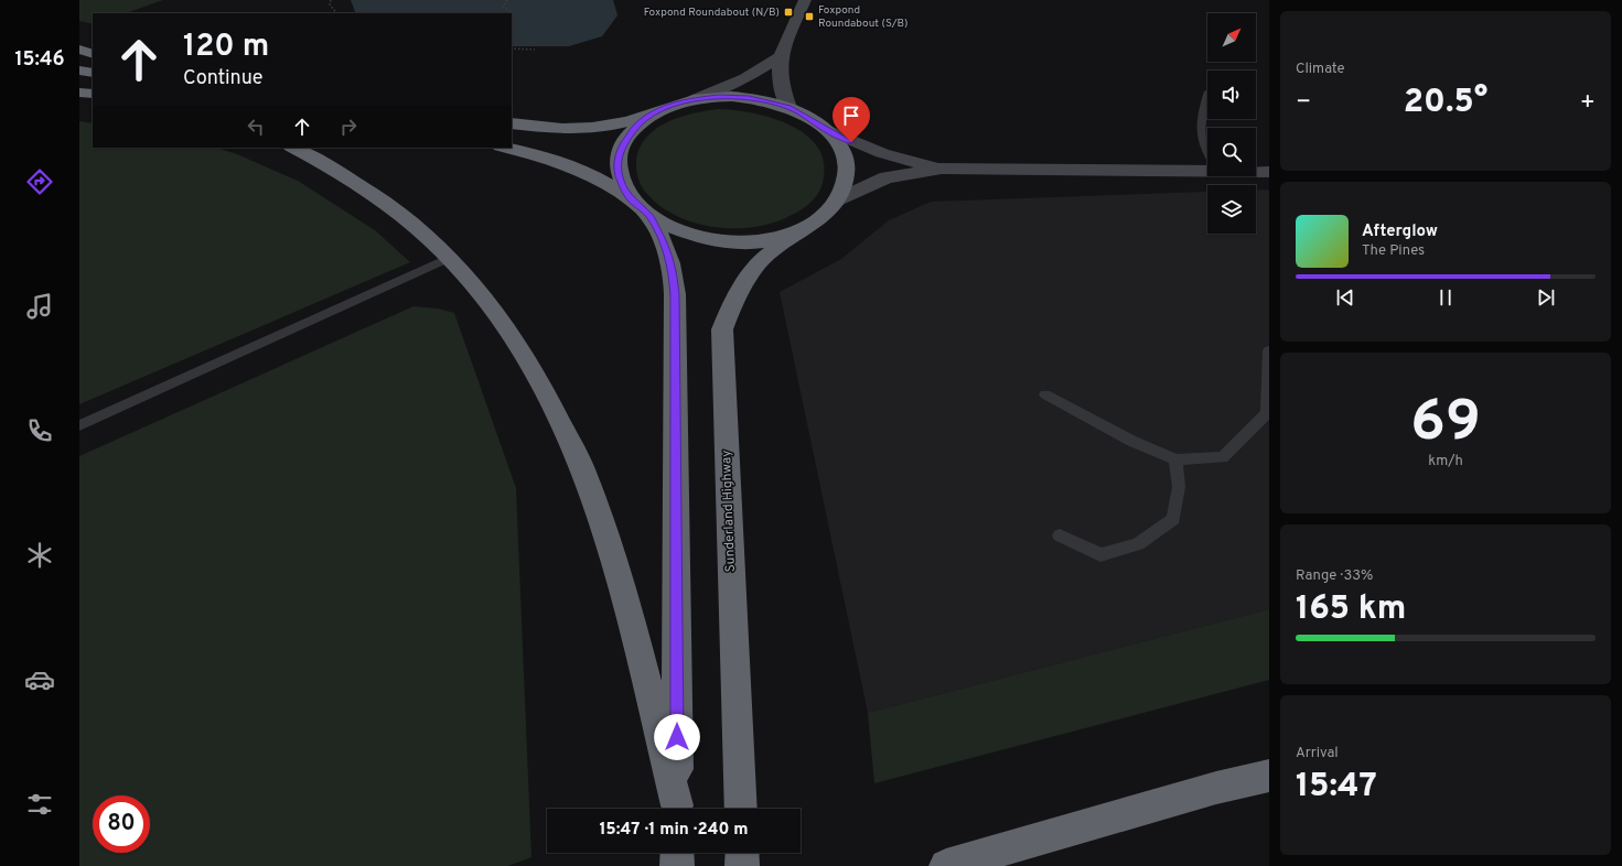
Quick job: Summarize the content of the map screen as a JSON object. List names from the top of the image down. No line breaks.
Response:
{"streets":{"highway":["Sunderland Highway"]},"places":{"transit":["Foxpond Roundabout (N/B)","Foxpond Roundabout (S/B)"]},"north":"top right","page":{"tabs":"15:46","tile":["Climate",["69","km/h"],["Range · 33%","165 km"],["Arrival","15:47"]],"turn":["120 m","Continue"],"heat":["−","20.5°","+"],"song":["Afterglow","The Pines"],"limit":"80","trip":"15:47 · 1 min · 240 m"}}
